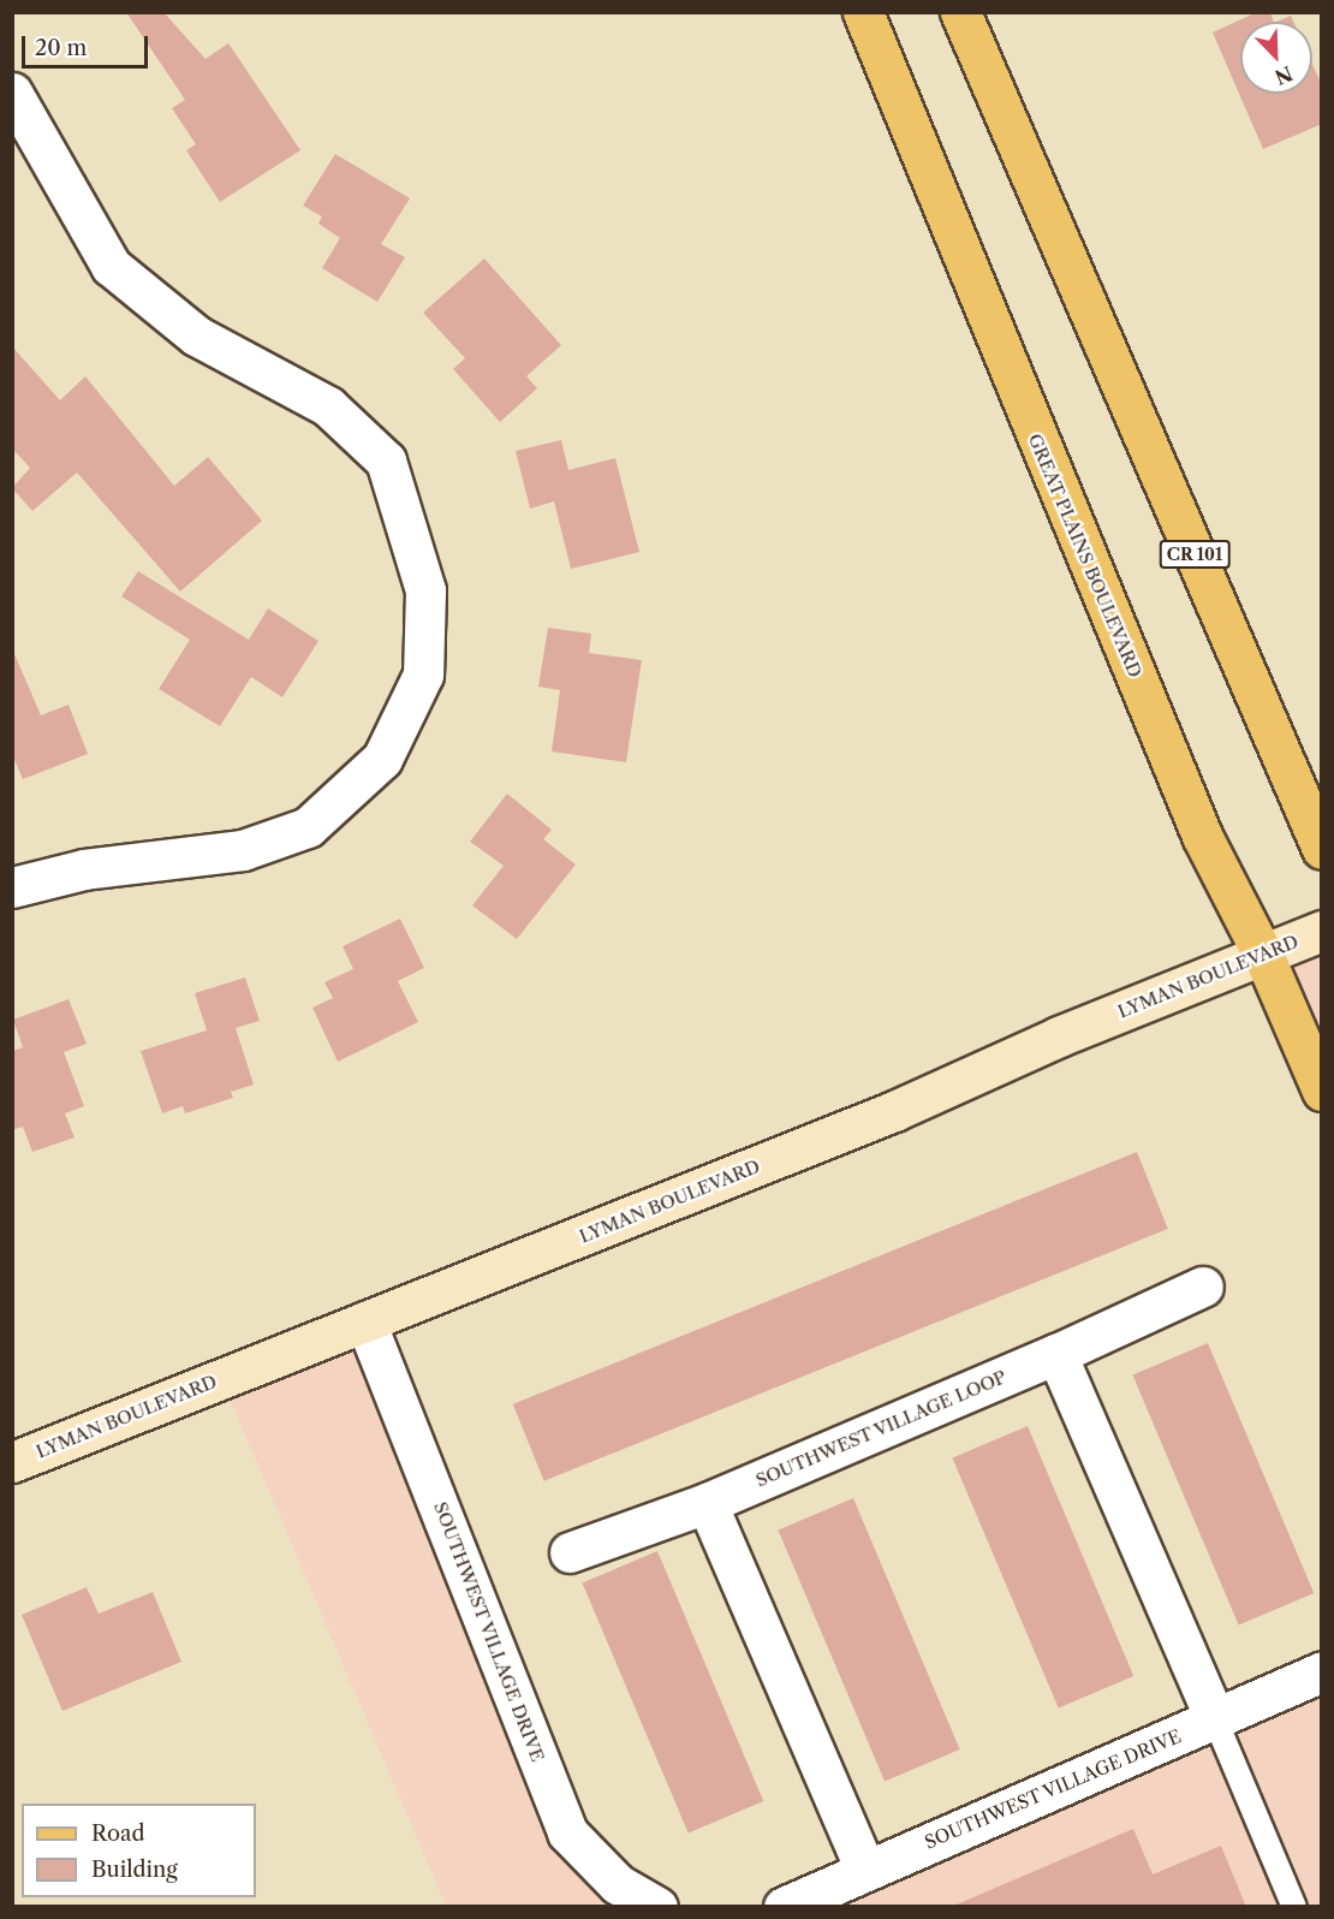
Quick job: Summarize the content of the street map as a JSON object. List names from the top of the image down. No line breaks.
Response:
{"streets":{"main road":["CR 101","GREAT PLAINS BOULEVARD"],"street":["LYMAN BOULEVARD","SOUTHWEST VILLAGE LOOP","SOUTHWEST VILLAGE DRIVE"]},"crossings":[["GREAT PLAINS BOULEVARD","LYMAN BOULEVARD"],["LYMAN BOULEVARD","SOUTHWEST VILLAGE DRIVE"]],"legend":["Road","Building"],"scale_bar":"20 m","north":"bottom right"}
